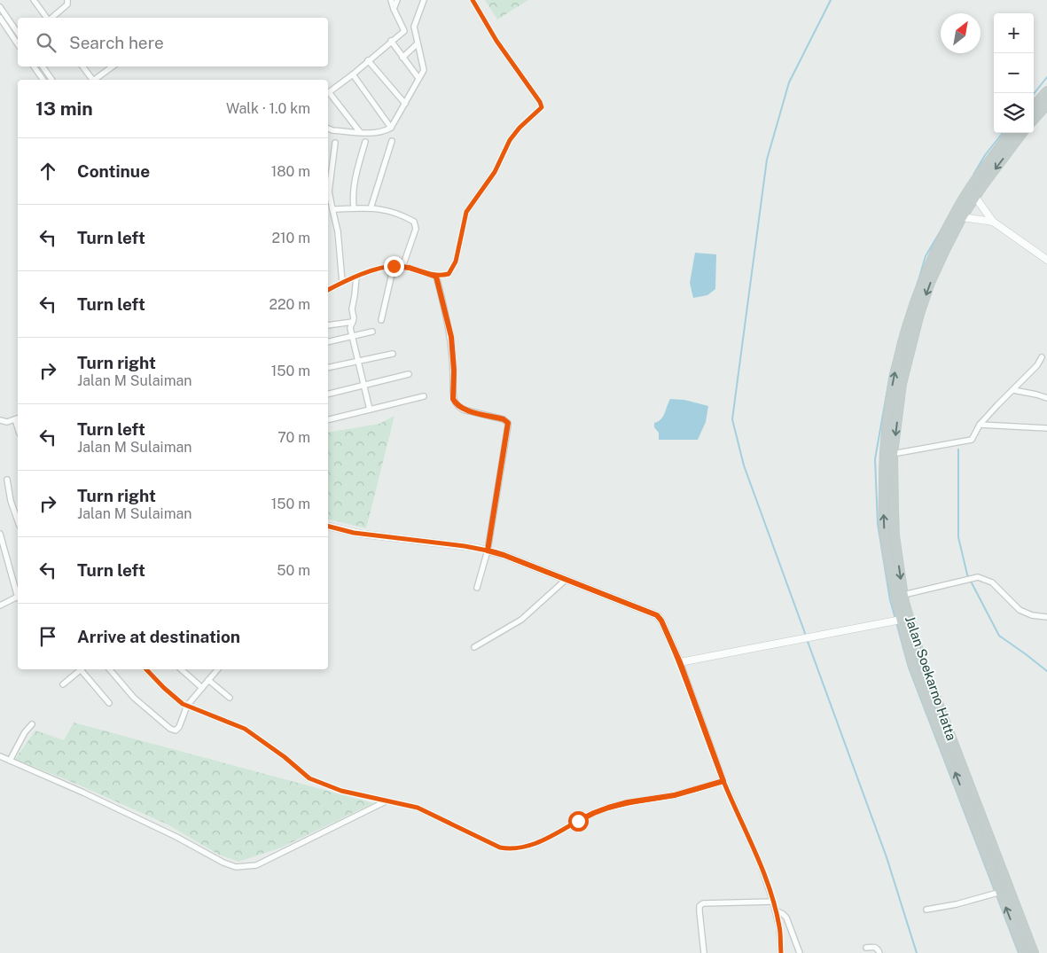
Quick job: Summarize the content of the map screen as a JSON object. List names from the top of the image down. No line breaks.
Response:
{"streets":{"highway":["Jalan Soekarno Hatta"]},"north":"top right","page":{"map_buttons":["+","−"],"search":"Search here","heading":["13 min","Walk · 1.0 km"],"list":[["Continue","180 m"],["Turn left","210 m"],["Turn left","220 m"],["Turn right","Jalan M Sulaiman","150 m"],["Turn left","Jalan M Sulaiman","70 m"],["Turn right","Jalan M Sulaiman","150 m"],["Turn left","50 m"],"Arrive at destination"]}}
